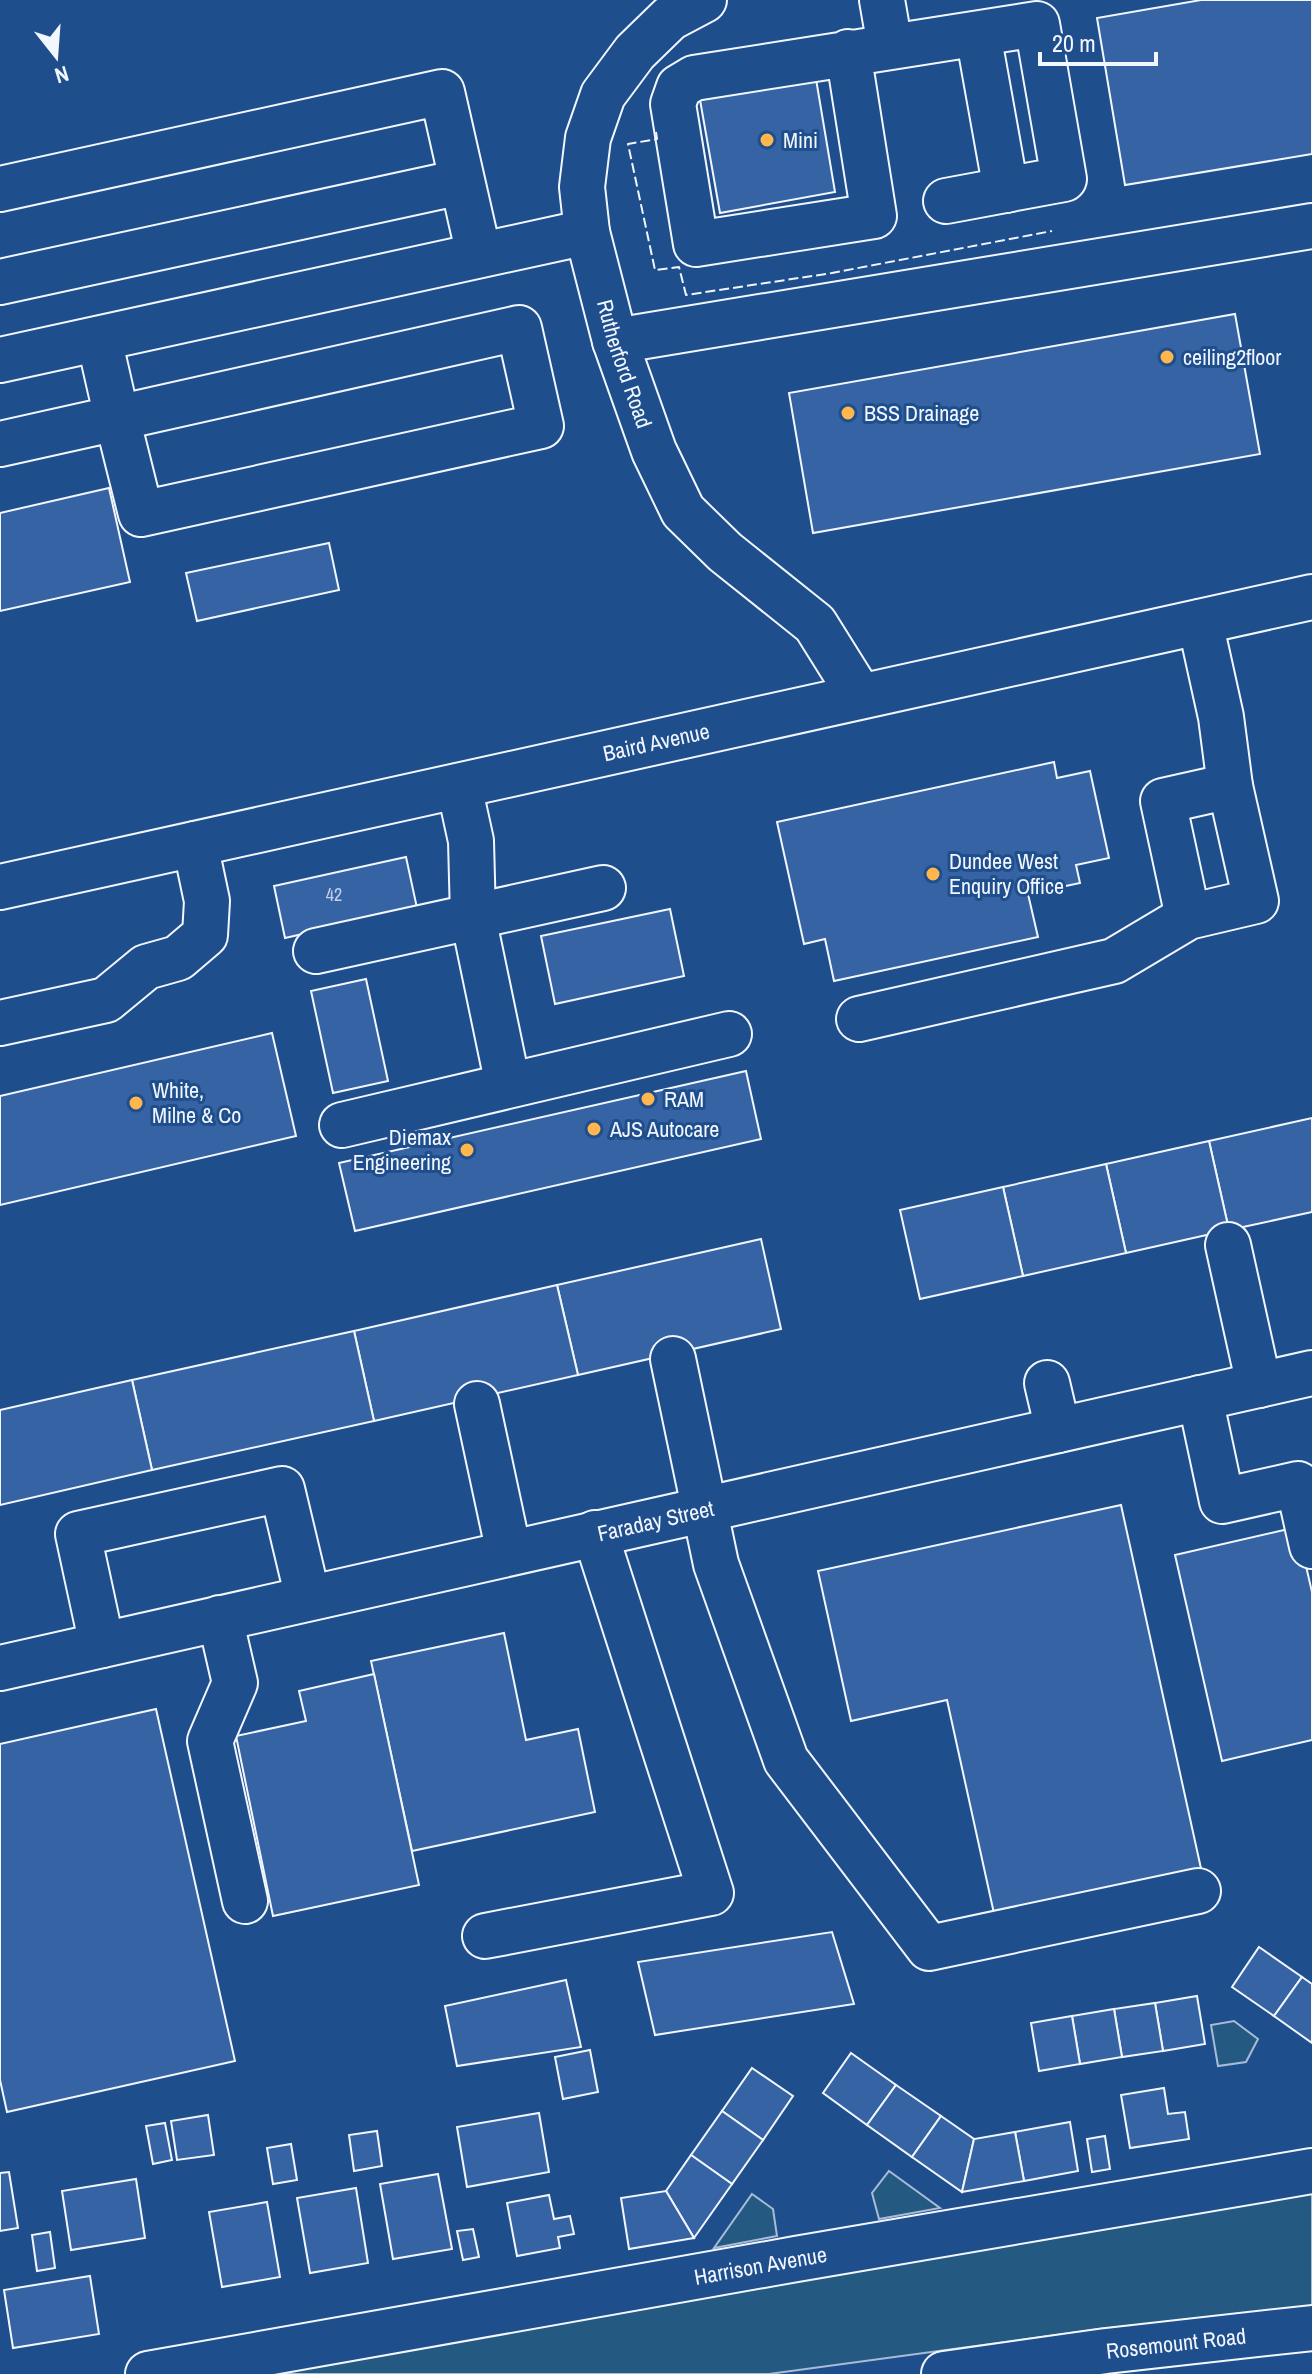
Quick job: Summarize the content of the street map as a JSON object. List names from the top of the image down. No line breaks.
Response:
{"streets":{"street":["Rutherford Road","Baird Avenue","Faraday Street","Harrison Avenue","Rosemount Road"]},"crossings":[["Rutherford Road","Baird Avenue"]],"places":["Mini","ceiling2floor","BSS Drainage","Dundee West Enquiry Office","RAM","White, Milne & Co","AJS Autocare","Diemax Engineering"],"house_numbers":["42"],"scale_bar":"20 m","north":"bottom"}
